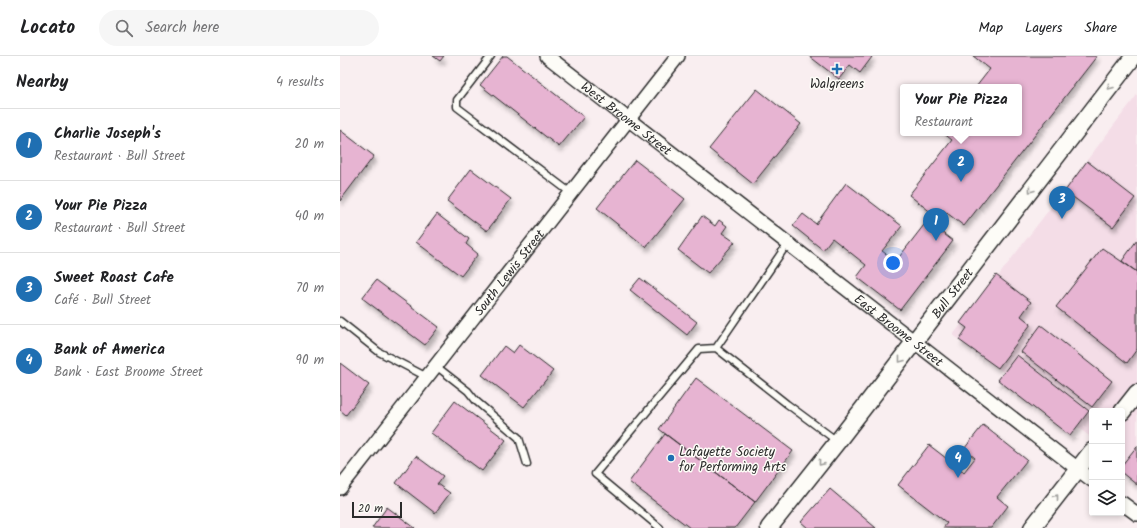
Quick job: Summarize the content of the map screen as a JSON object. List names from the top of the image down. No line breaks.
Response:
{"streets":{"street":["West Broome Street","South Lewis Street","Bull Street","East Broome Street"]},"crossings":[["West Broome Street","South Lewis Street"],["West Broome Street","East Broome Street"],["Bull Street","East Broome Street"]],"one_way":["Bull Street"],"places":{"health":["Walgreens"],"other":["Lafayette Society for Performing Arts"]},"scale_bar":"20 m","page":{"header":"Locato","search":"Search here","nav":["Map","Layers","Share"],"heading":["Nearby","4 results"],"popup":["Your Pie Pizza","Restaurant"],"list":[{"mark":"1","name":"Charlie Joseph's","note":"Restaurant · Bull Street","value":"20 m"},{"mark":"2","name":"Your Pie Pizza","note":"Restaurant · Bull Street","value":"40 m"},{"mark":"3","name":"Sweet Roast Cafe","note":"Café · Bull Street","value":"70 m"},{"mark":"4","name":"Bank of America","note":"Bank · East Broome Street","value":"90 m"}],"pins":["2","3","1","4"],"map_buttons":["+","−"],"scale":"20 m"}}
